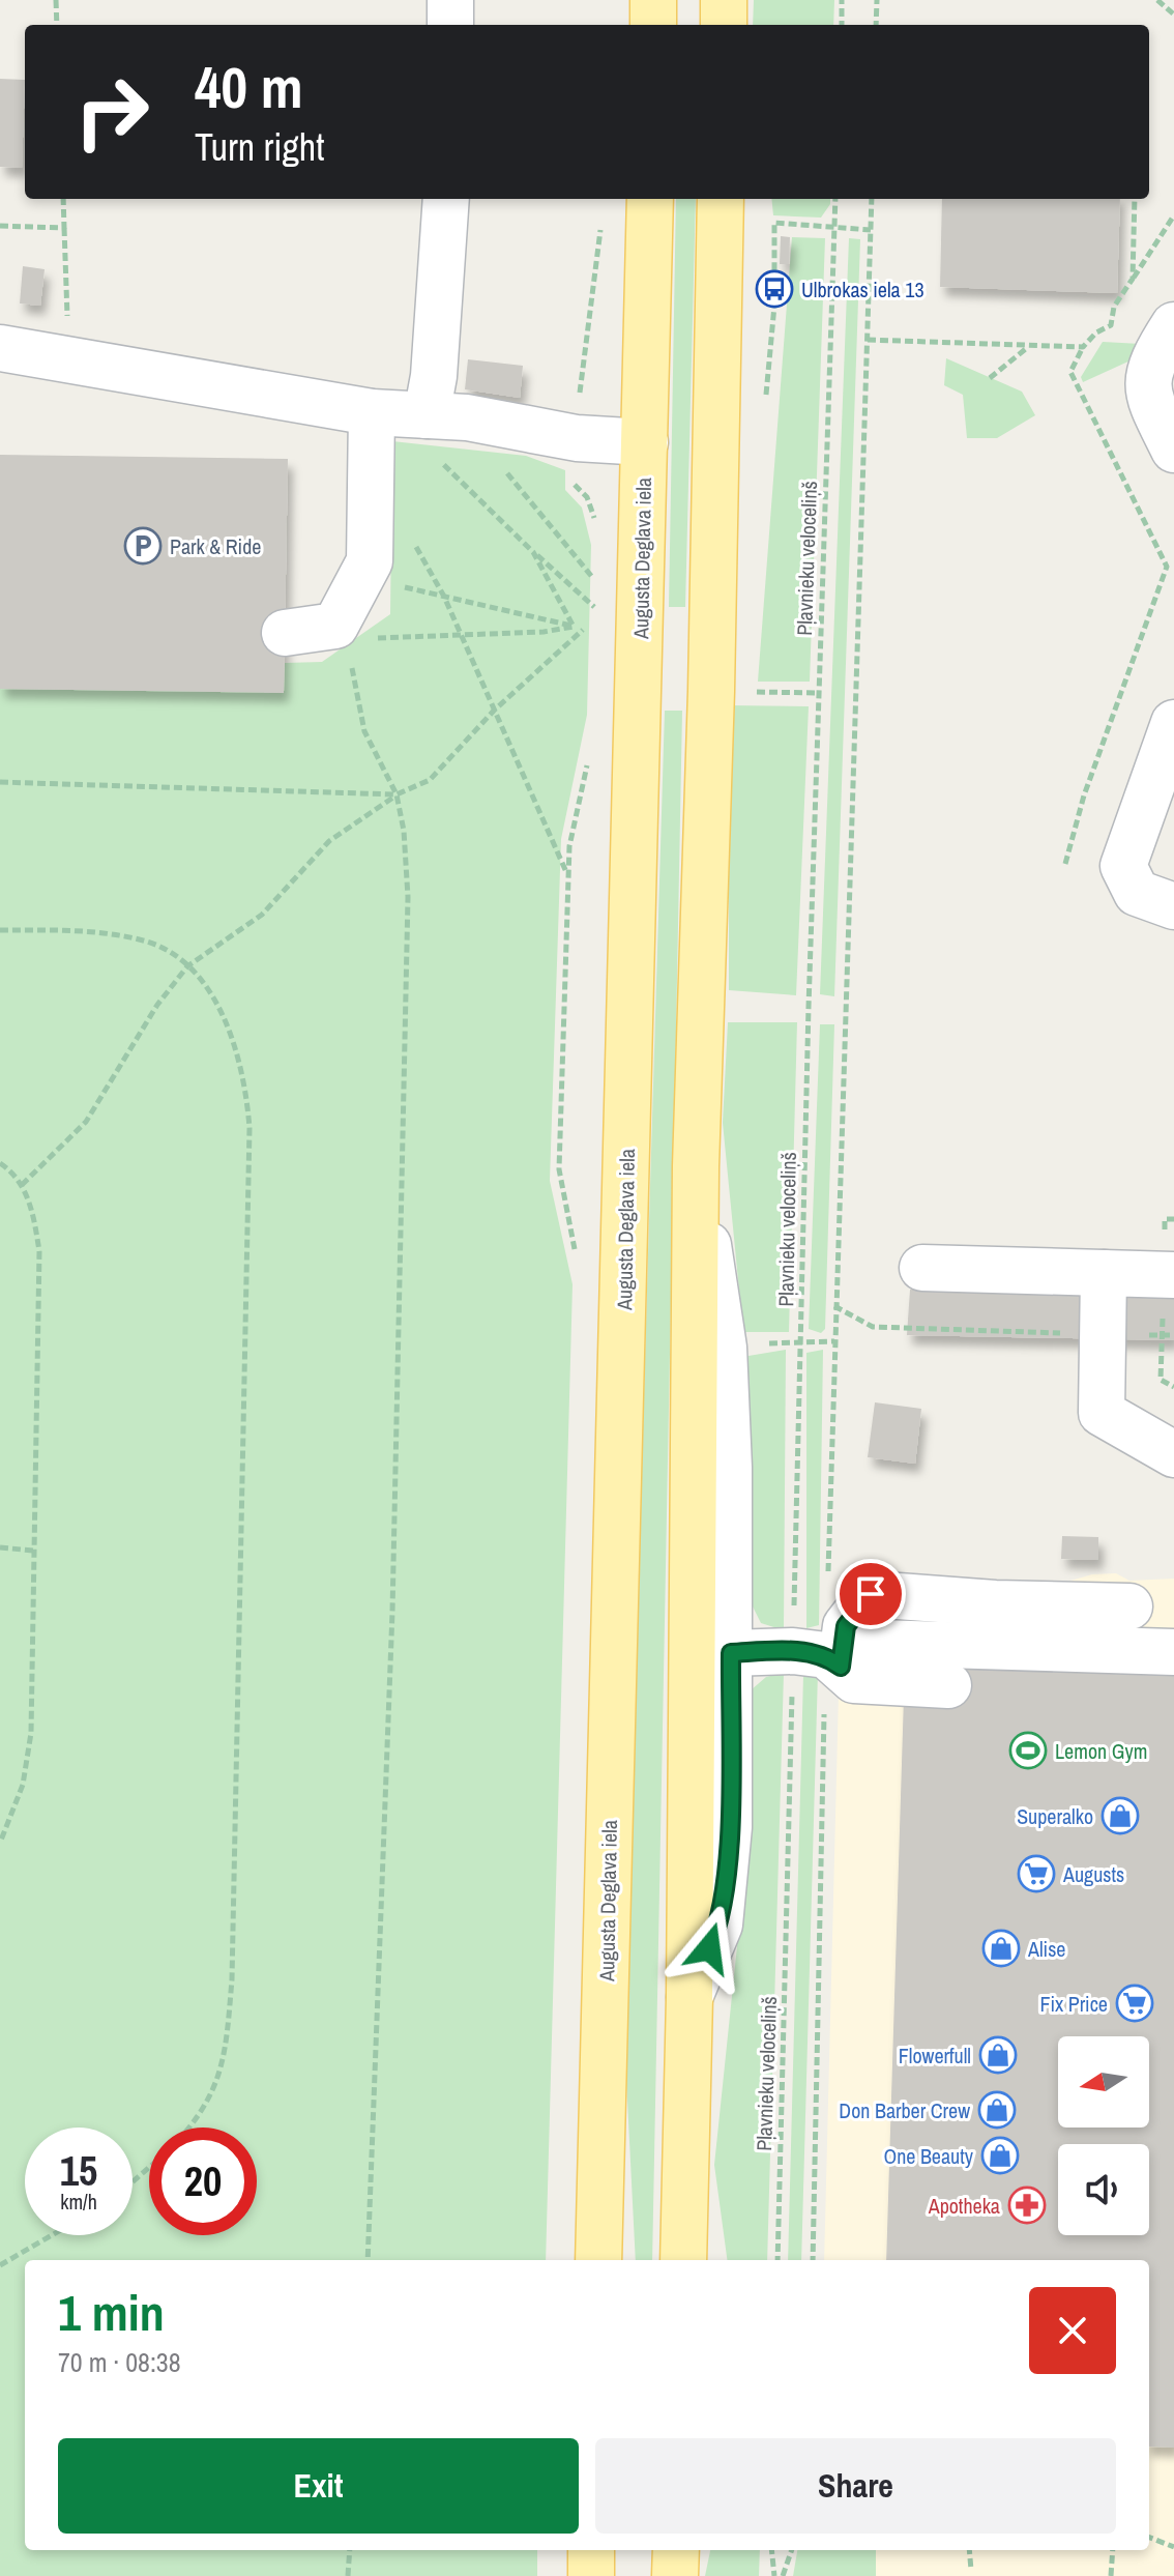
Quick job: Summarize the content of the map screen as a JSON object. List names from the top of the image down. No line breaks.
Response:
{"streets":{"main road":["Augusta Deglava iela"],"path":["Pļavnieku veloceliņš"]},"places":{"bus stop":["Ulbrokas iela 13"],"parking":["Park & Ride"],"sports":["Lemon Gym"],"shop":["Superalko","Alise","Flowerfull","Don Barber Crew","One Beauty"],"supermarket":["Augusts","Fix Price"],"pharmacy":["Apotheka"]},"north":"left","page":{"turn":["40 m","Turn right"],"speed":"15 km/h","limit":"20","heading":["1 min","70 m · 08:38"],"buttons":["Exit","Share"]}}
